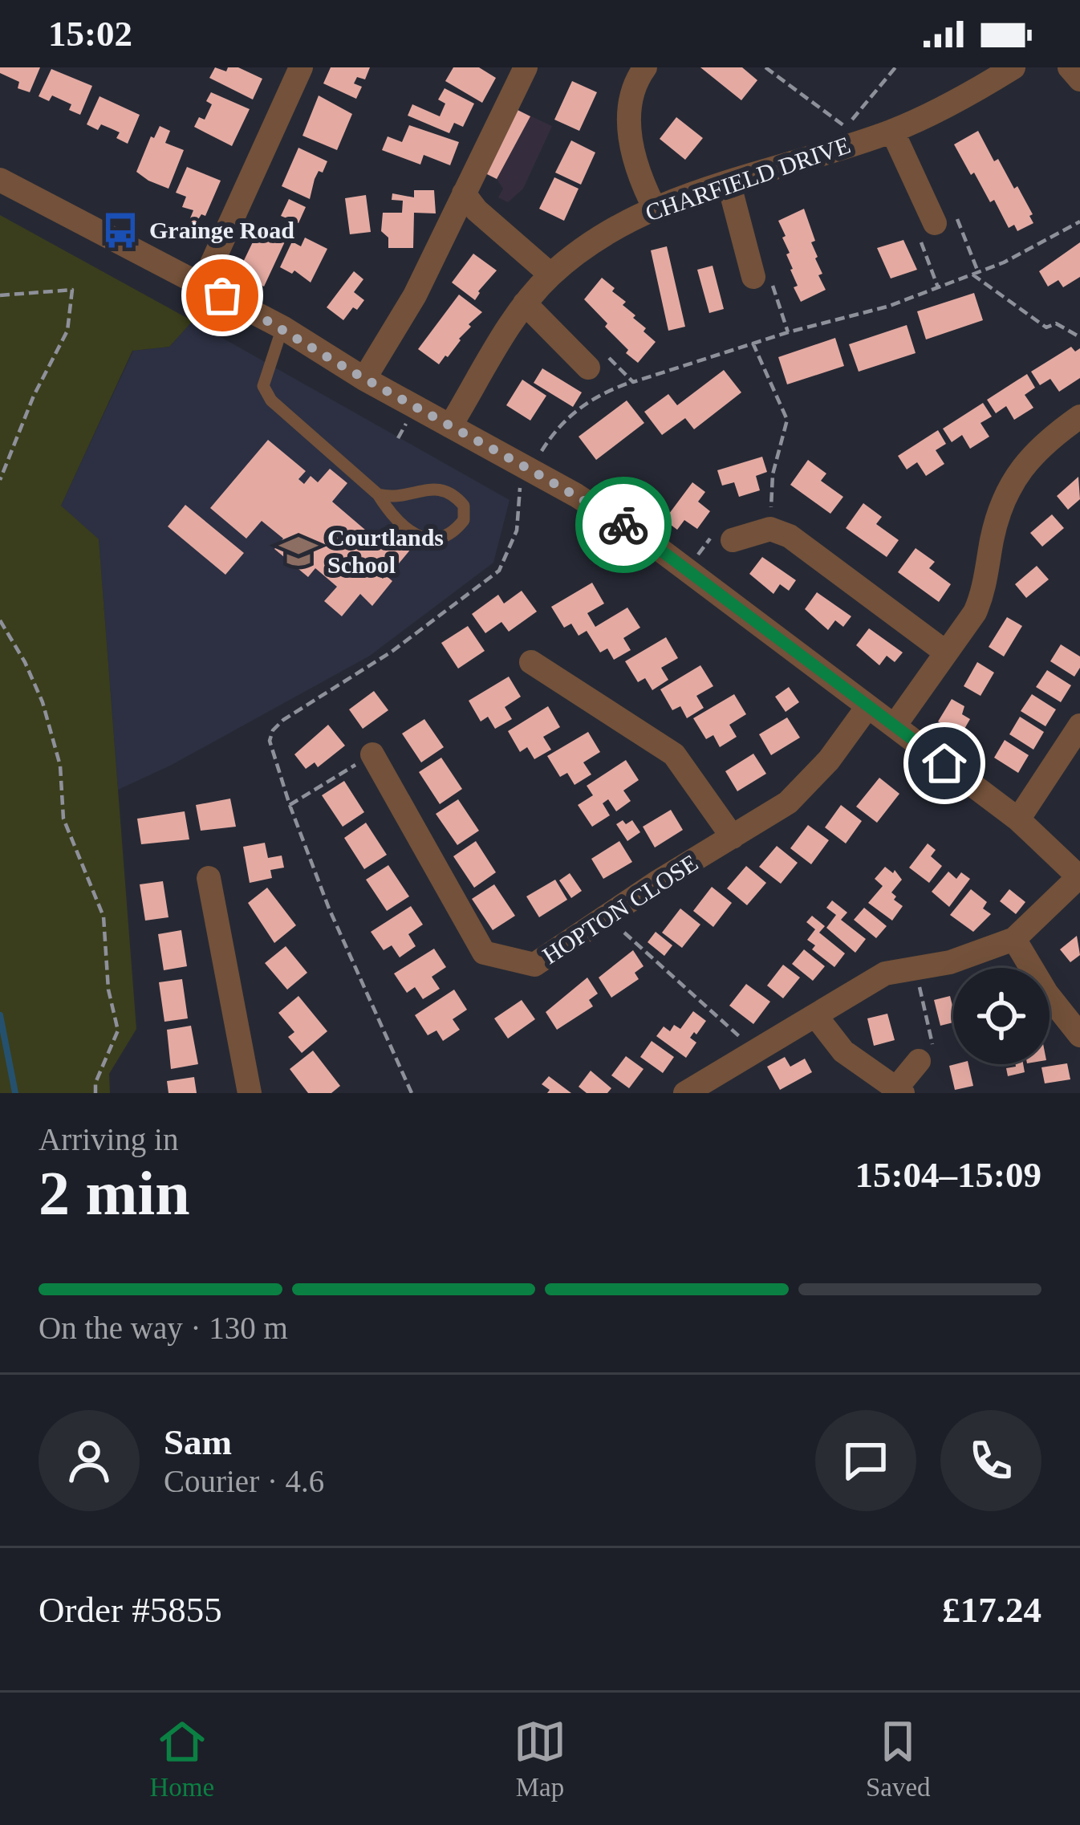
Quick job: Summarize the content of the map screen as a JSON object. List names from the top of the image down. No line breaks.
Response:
{"streets":{"street":["CHARFIELD DRIVE","HOPTON CLOSE"]},"places":{"bus stop":["Grainge Road"],"school or university":["Courtlands School"]},"page":{"status":"15:02","heading":["2 min","Arriving in","15:04–15:09"],"panel":["Sam","Courier · 4.6","Order #5855","£17.24"],"bar":"On the way · 130 m","tabs":["Home","Map","Saved"]}}
